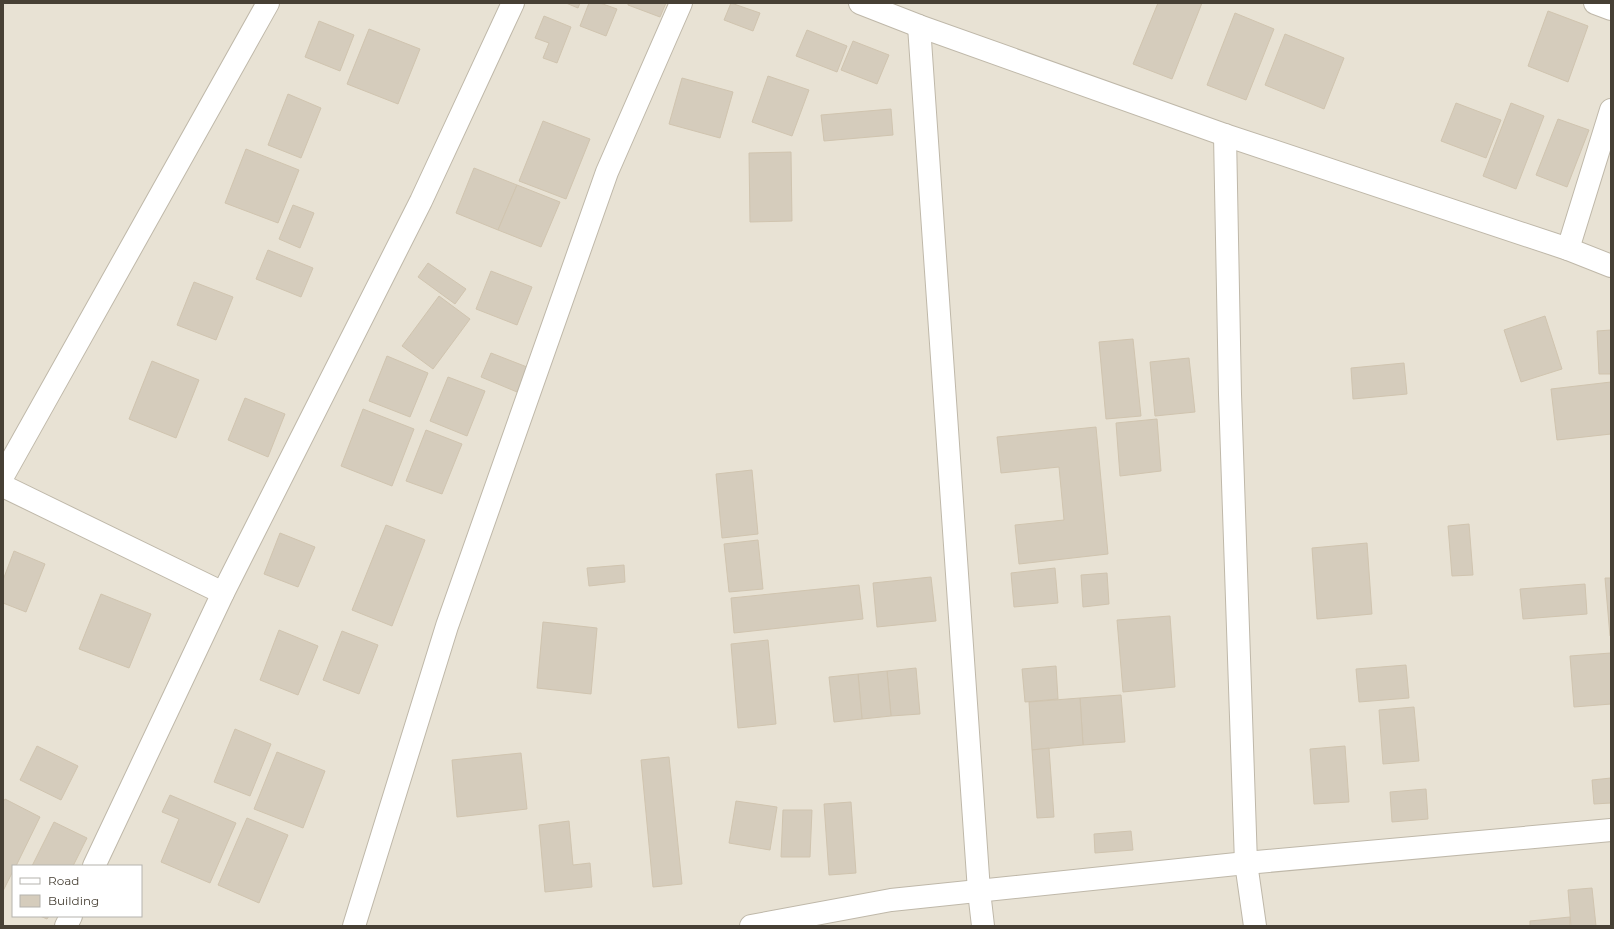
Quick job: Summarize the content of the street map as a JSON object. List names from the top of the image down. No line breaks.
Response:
{"legend":["Road","Building"]}
